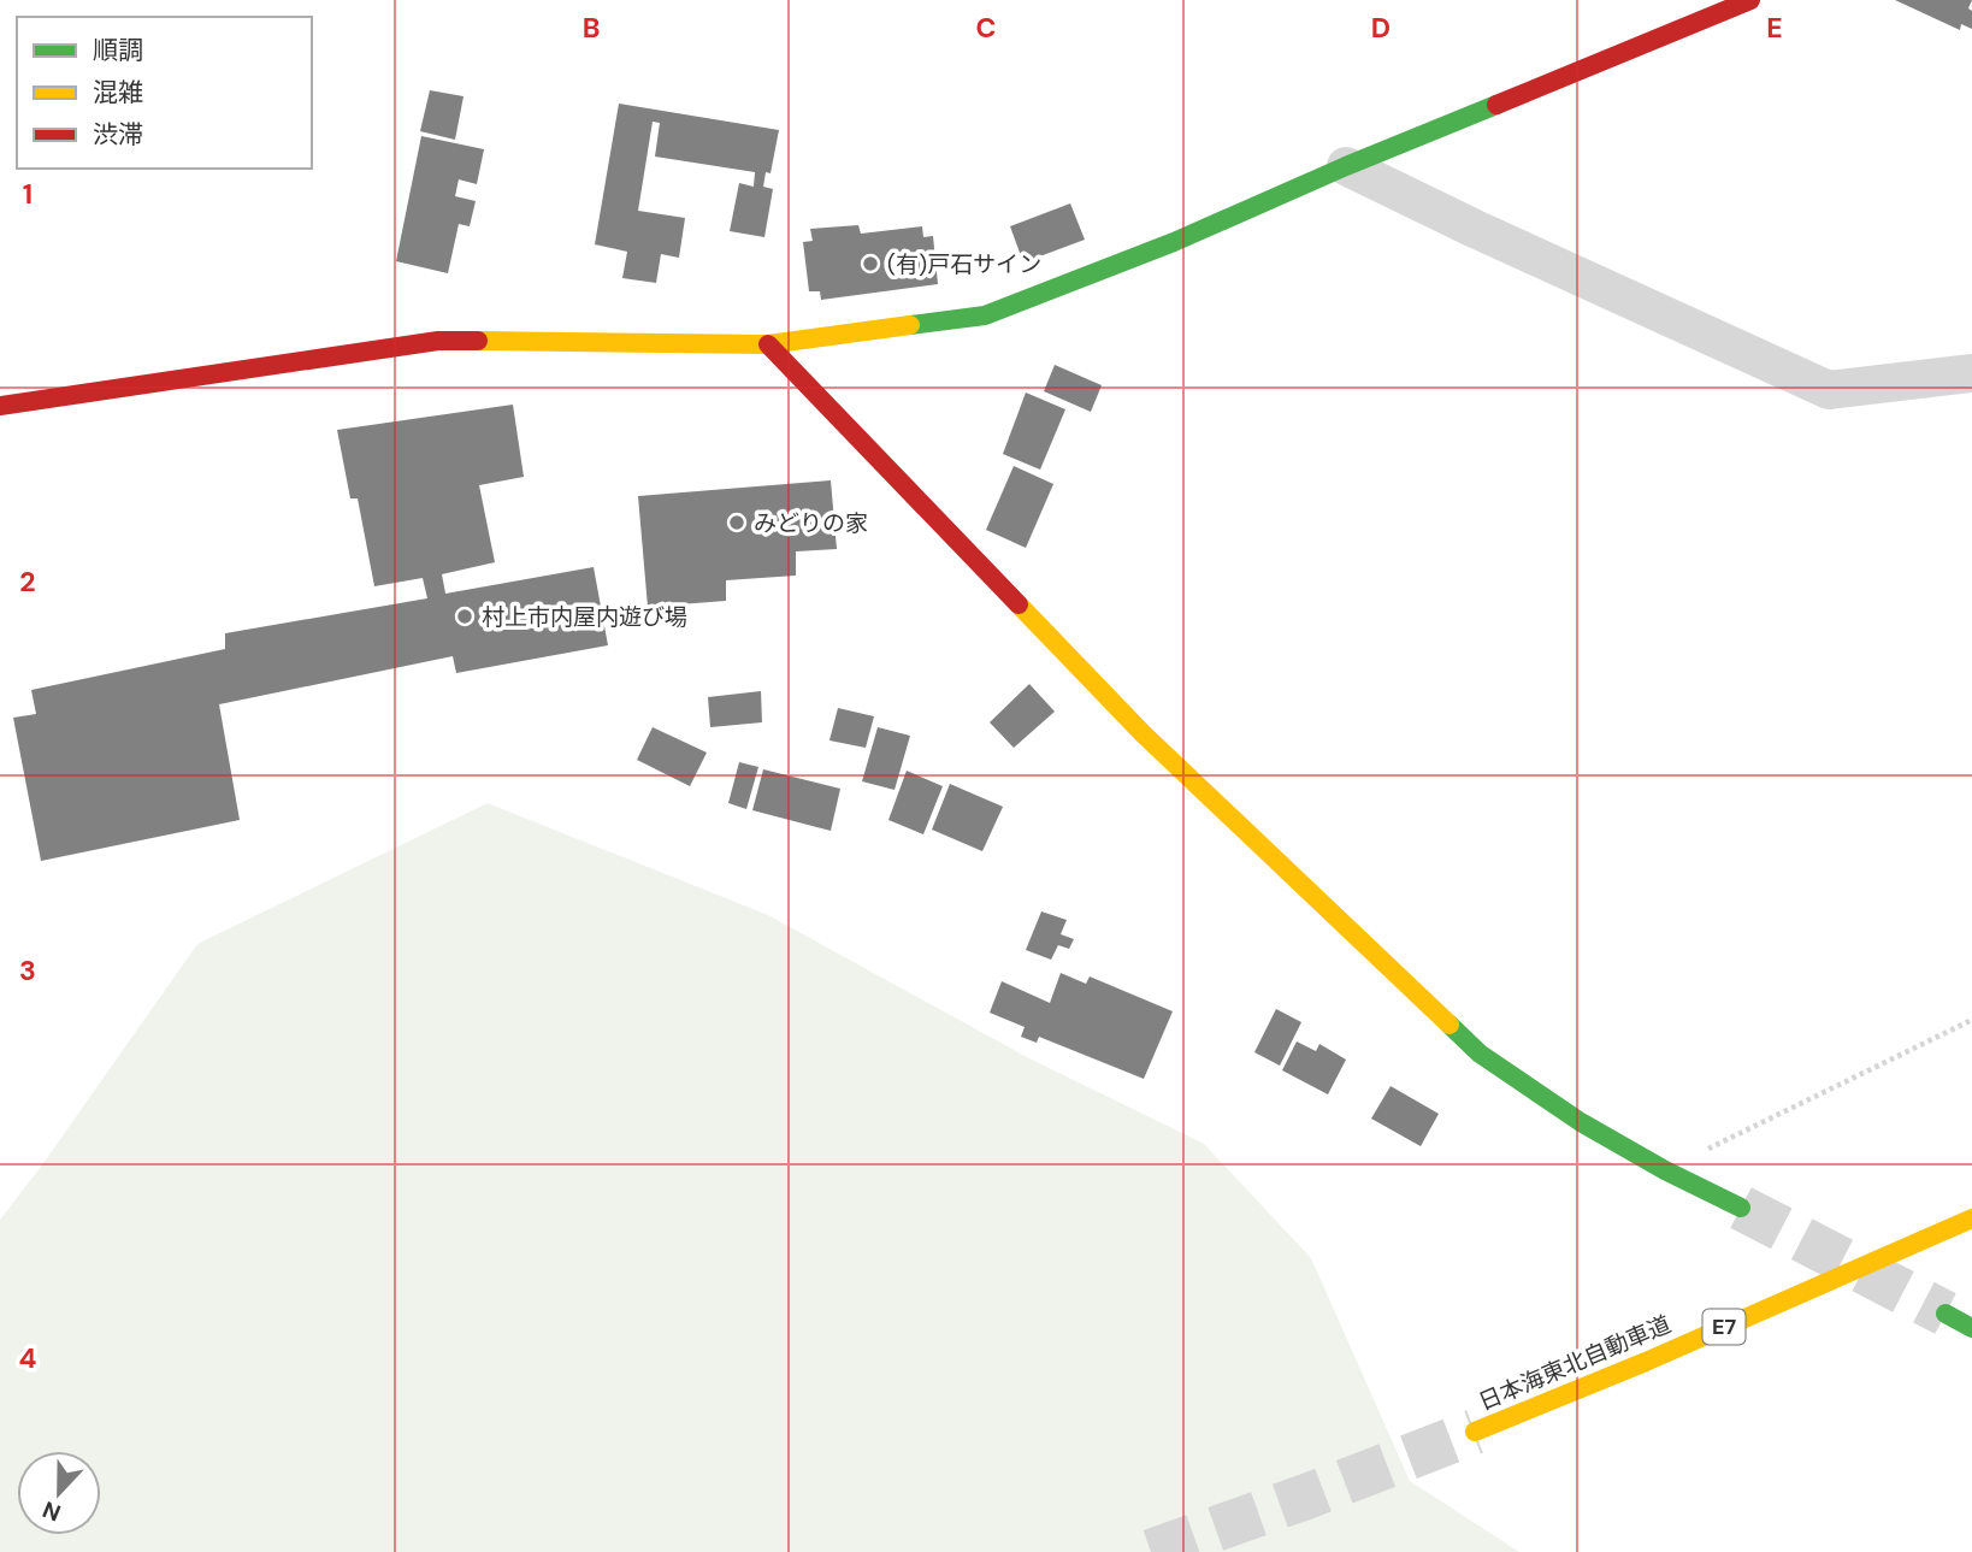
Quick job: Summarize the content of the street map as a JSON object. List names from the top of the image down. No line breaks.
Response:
{"streets":{"main road":["E7","日本海東北自動車道"]},"places":["(有)戸石サイン","みどりの家","村上市内屋内遊び場"],"legend":["順調","混雑","渋滞"],"north":"bottom","grid":{"columns":["B","C","D","E"],"rows":["1","2","3","4"]}}
